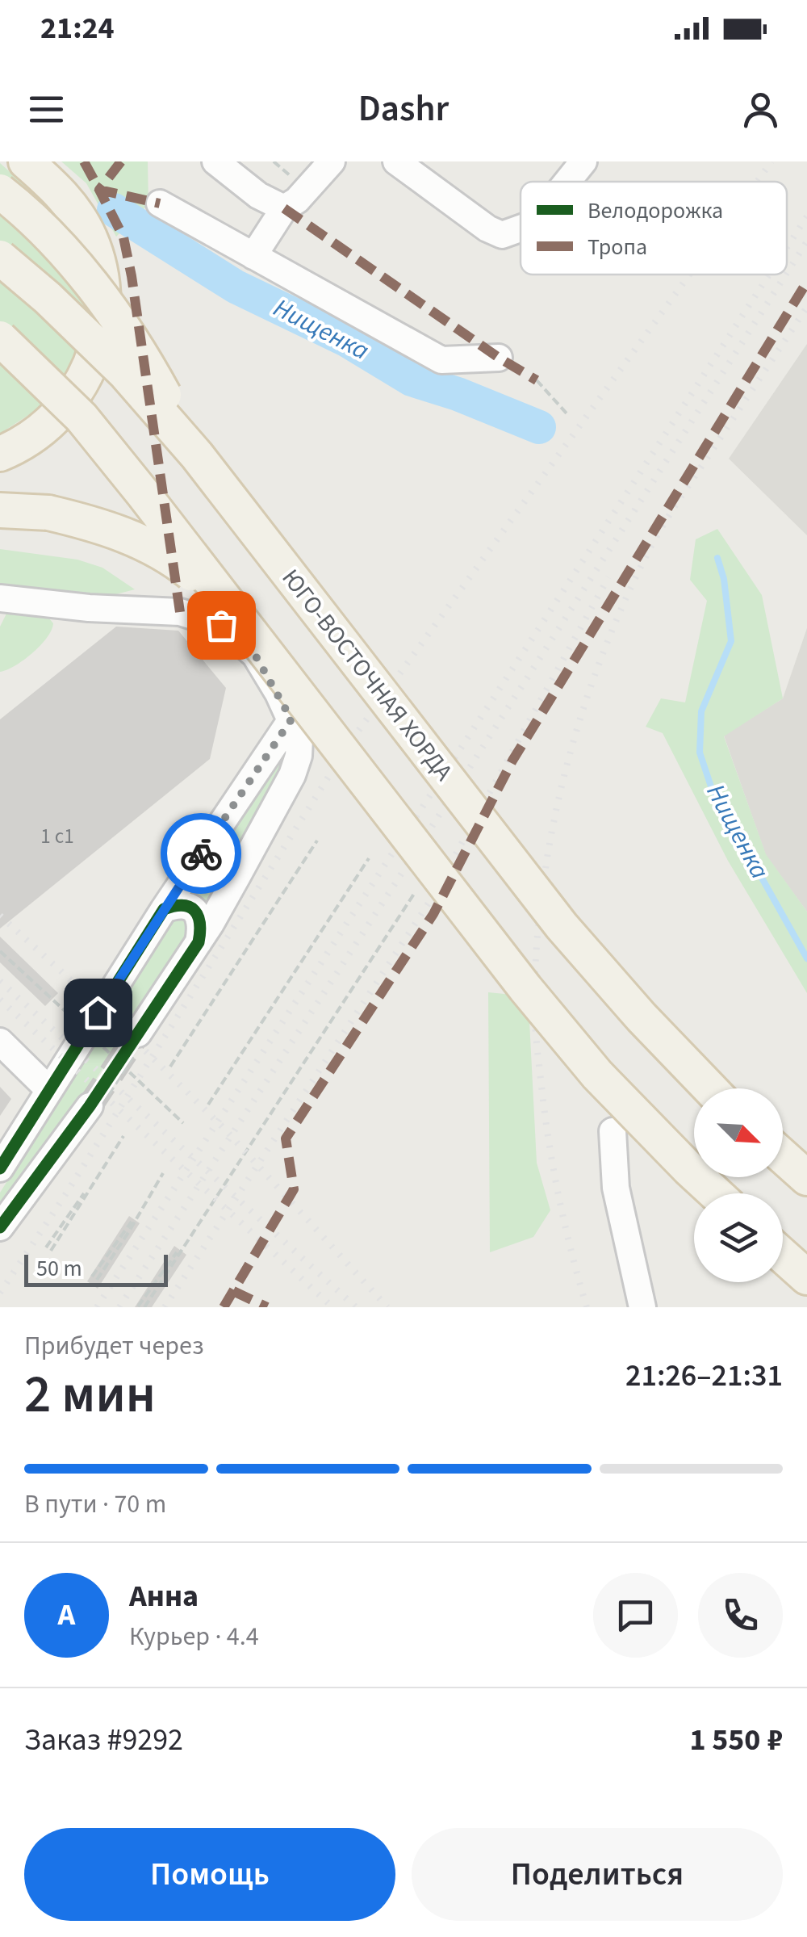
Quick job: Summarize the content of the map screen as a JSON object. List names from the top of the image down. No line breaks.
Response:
{"streets":{"main road":["ЮГО-ВОСТОЧНАЯ ХОРДА"]},"water":["Нищенка"],"house_numbers":["1 с1"],"legend":["Велодорожка","Тропа"],"scale_bar":"50 m","north":"bottom right","page":{"status":"21:24","header":"Dashr","scale":"50 m","heading":["2 мин","Прибудет через","21:26–21:31"],"panel":["Анна","Курьер · 4.4","Заказ #9292","1 550 ₽"],"bar":"В пути · 70 m","round":"А","buttons":["Помощь","Поделиться"]}}
